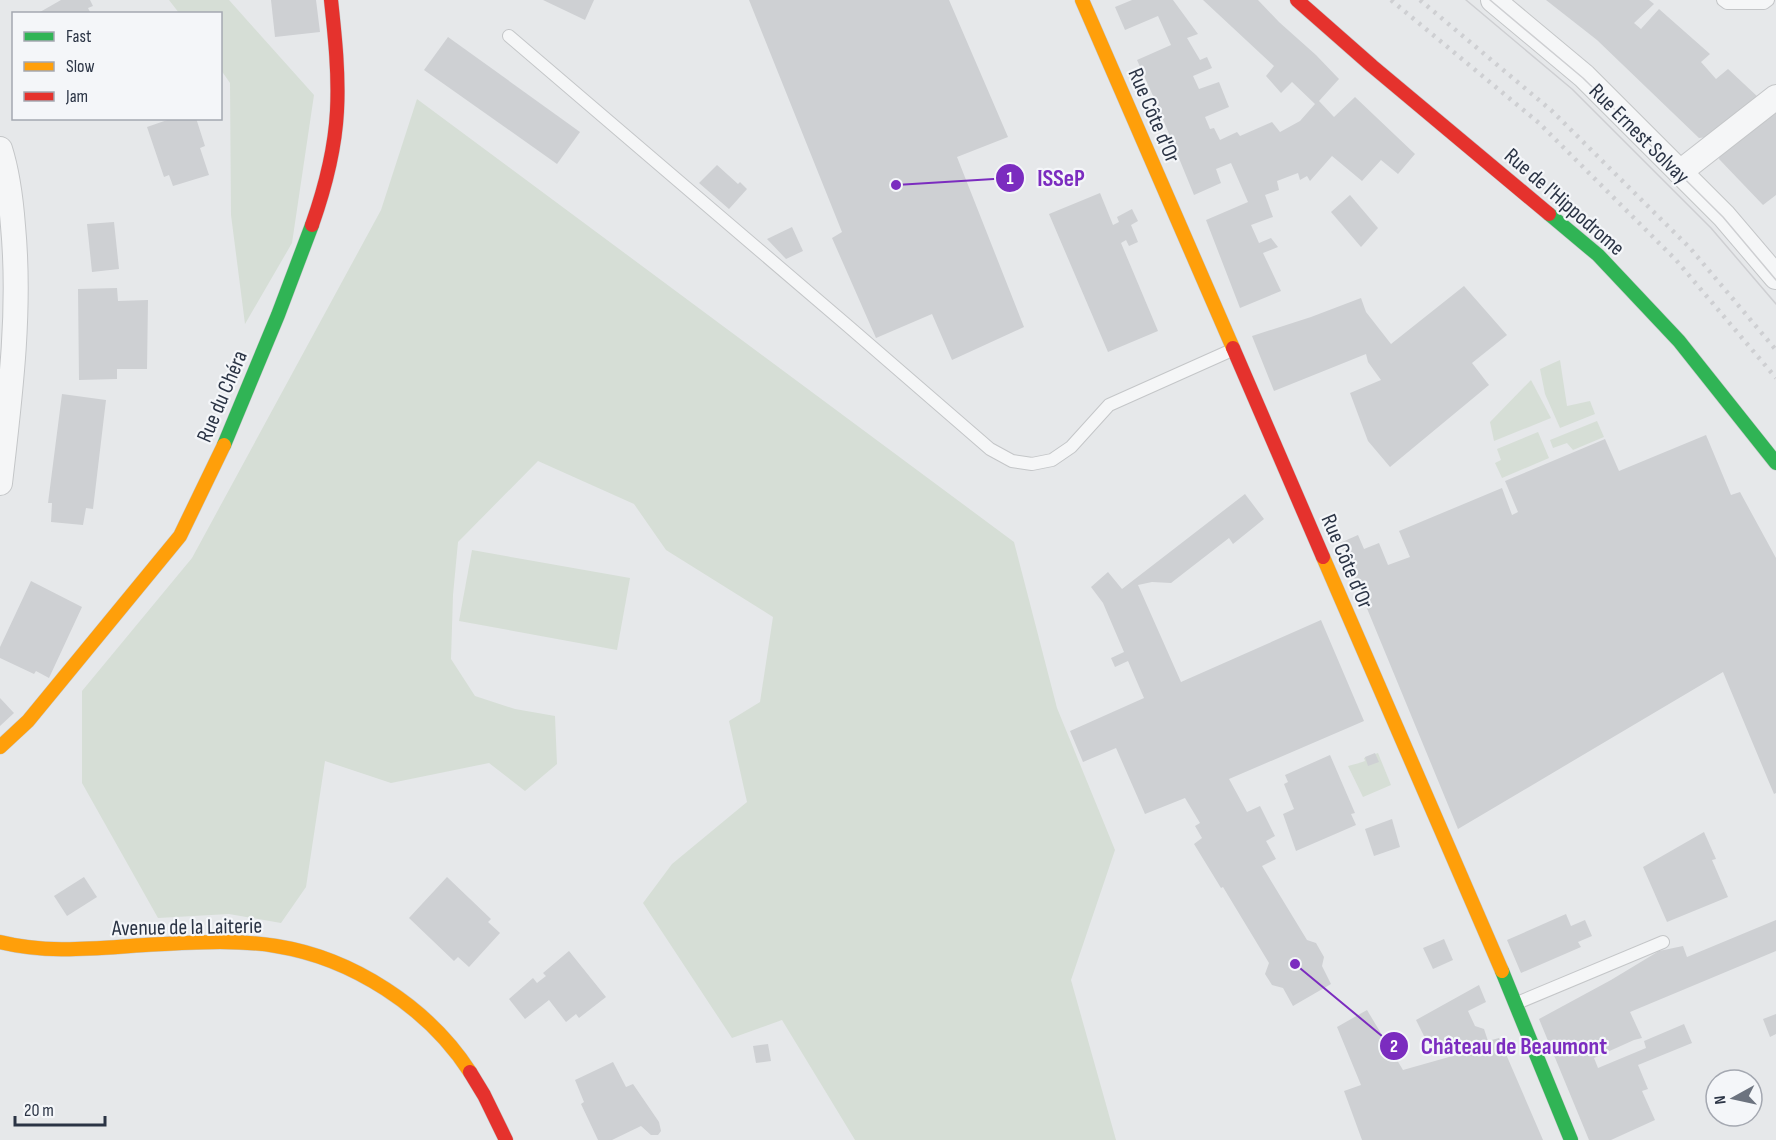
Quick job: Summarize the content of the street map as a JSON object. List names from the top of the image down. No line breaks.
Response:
{"streets":{"street":["Rue Côte d'Or","Rue Ernest Solvay","Rue de l'Hippodrome","Rue du Chéra","Avenue de la Laiterie"]},"places":["ISSeP","Château de Beaumont"],"legend":["Fast","Slow","Jam"],"scale_bar":"20 m","north":"left"}
